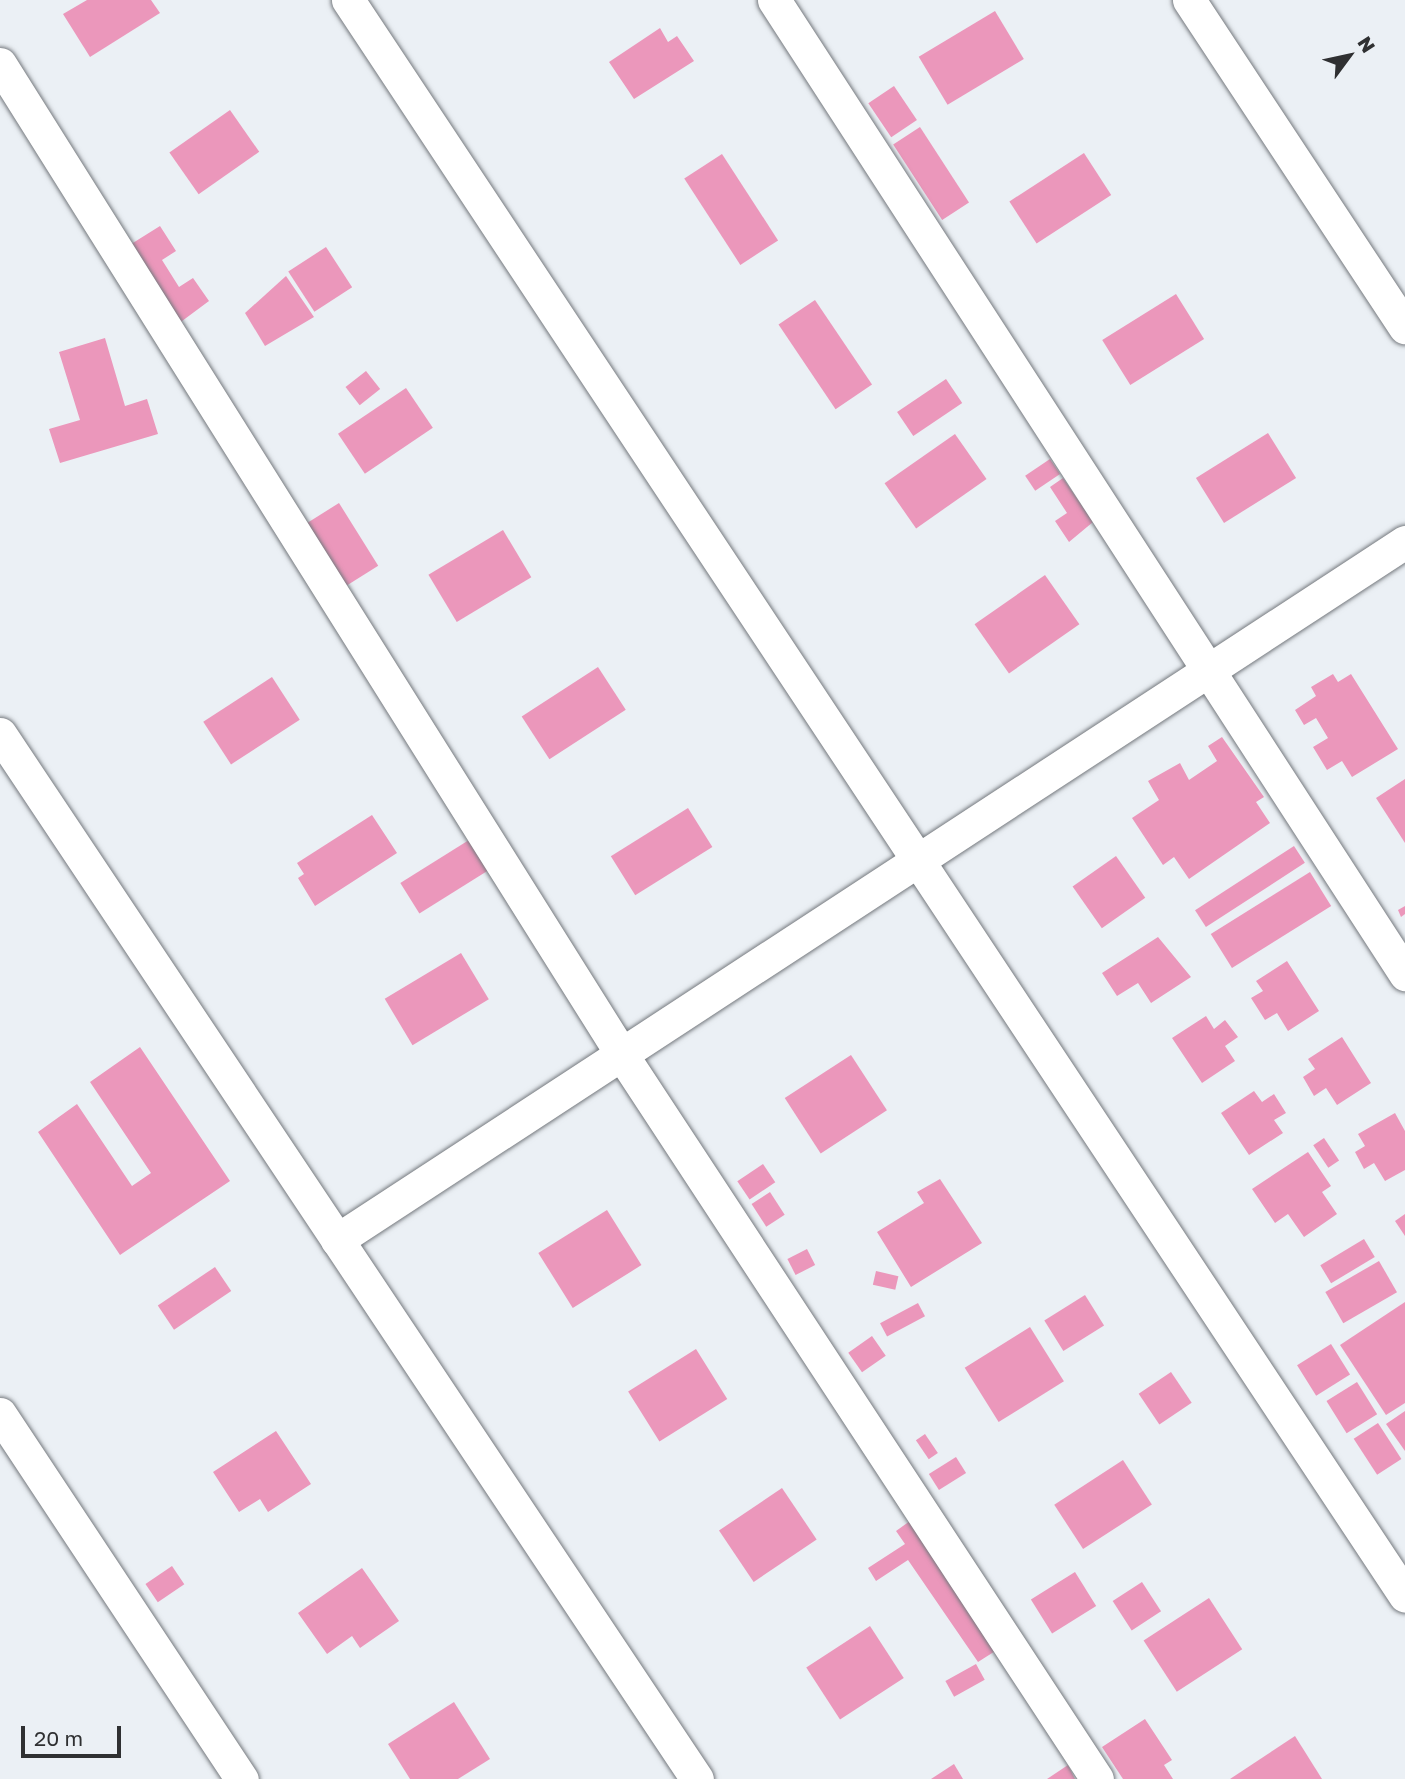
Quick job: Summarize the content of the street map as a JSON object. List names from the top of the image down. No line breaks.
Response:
{"scale_bar":"20 m","north":"top right"}
